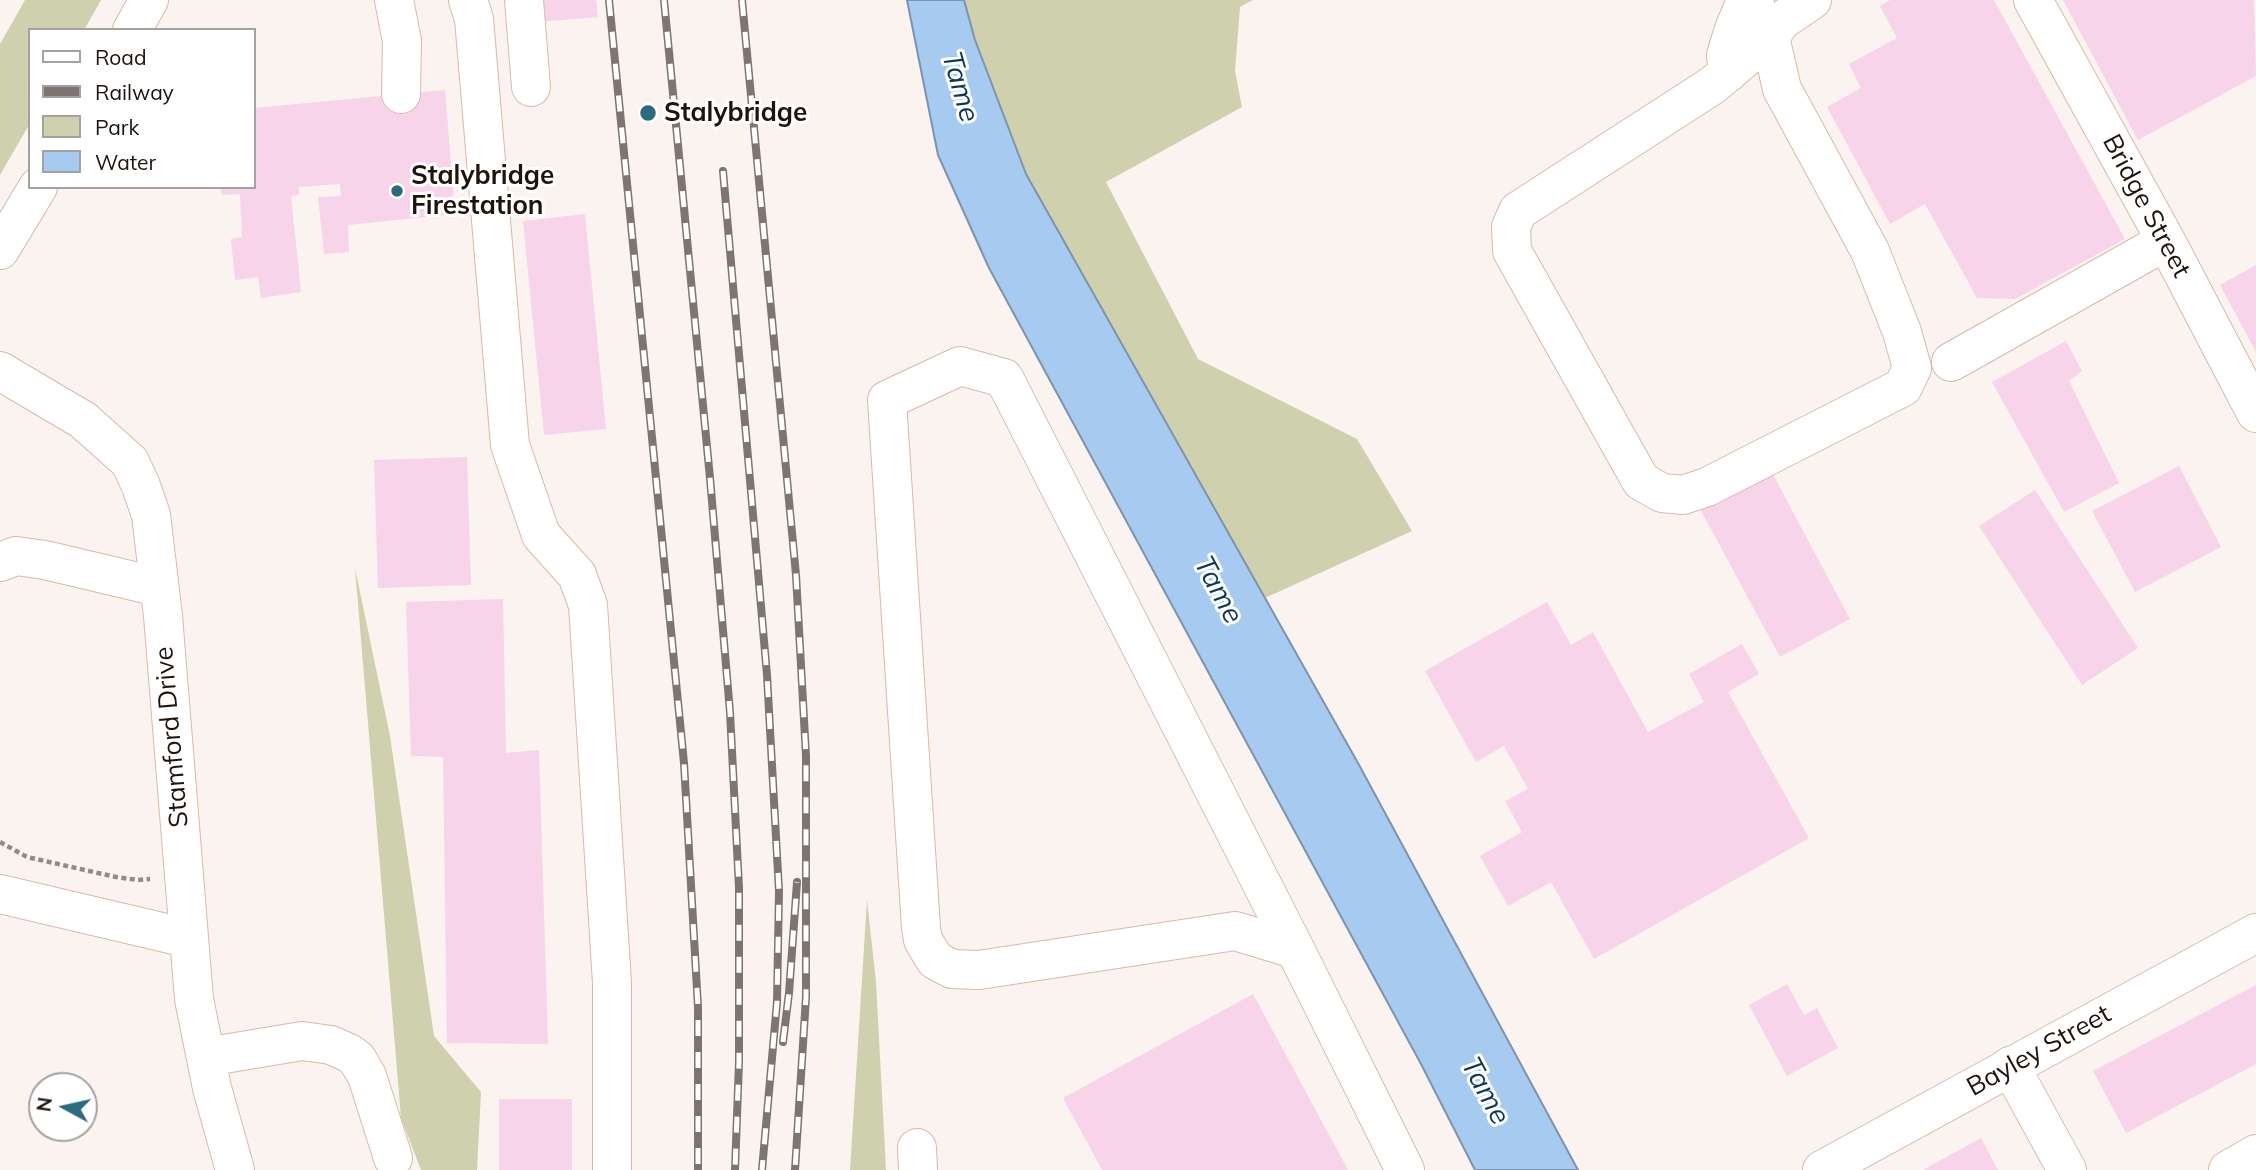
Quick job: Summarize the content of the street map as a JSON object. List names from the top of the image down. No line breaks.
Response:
{"streets":{"street":["Bridge Street","Stamford Drive","Bayley Street"]},"water":["Tame"],"places":["Stalybridge","Stalybridge Firestation"],"legend":["Road","Railway","Park","Water"],"north":"left"}
